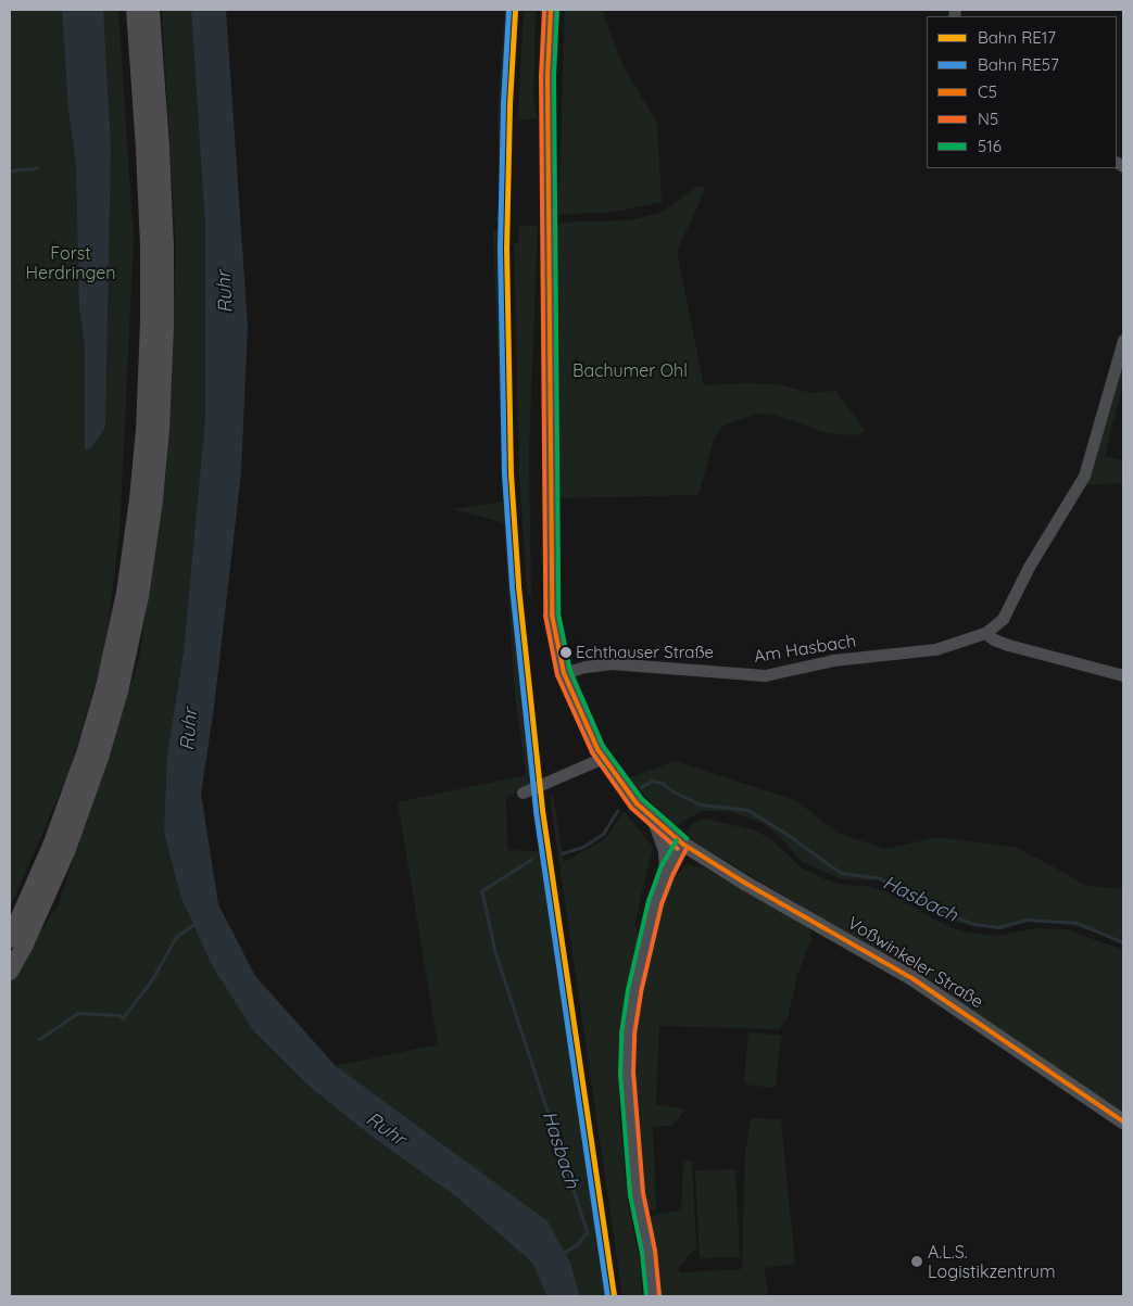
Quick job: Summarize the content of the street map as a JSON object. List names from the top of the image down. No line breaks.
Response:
{"streets":{"main road":["Voßwinkeler Straße"],"street":["Am Hasbach"]},"crossings":[["Am Hasbach","Voßwinkeler Straße"]],"water":["Ruhr","Hasbach"],"parks":["Forst Herdringen","Bachumer Ohl"],"places":["Echthauser Straße","A.L.S. Logistikzentrum"],"lines":["rail line RE17","rail line RE57","transit line C5","transit line N5","transit line 516"],"legend":["Bahn RE17","Bahn RE57","C5","N5","516"]}
